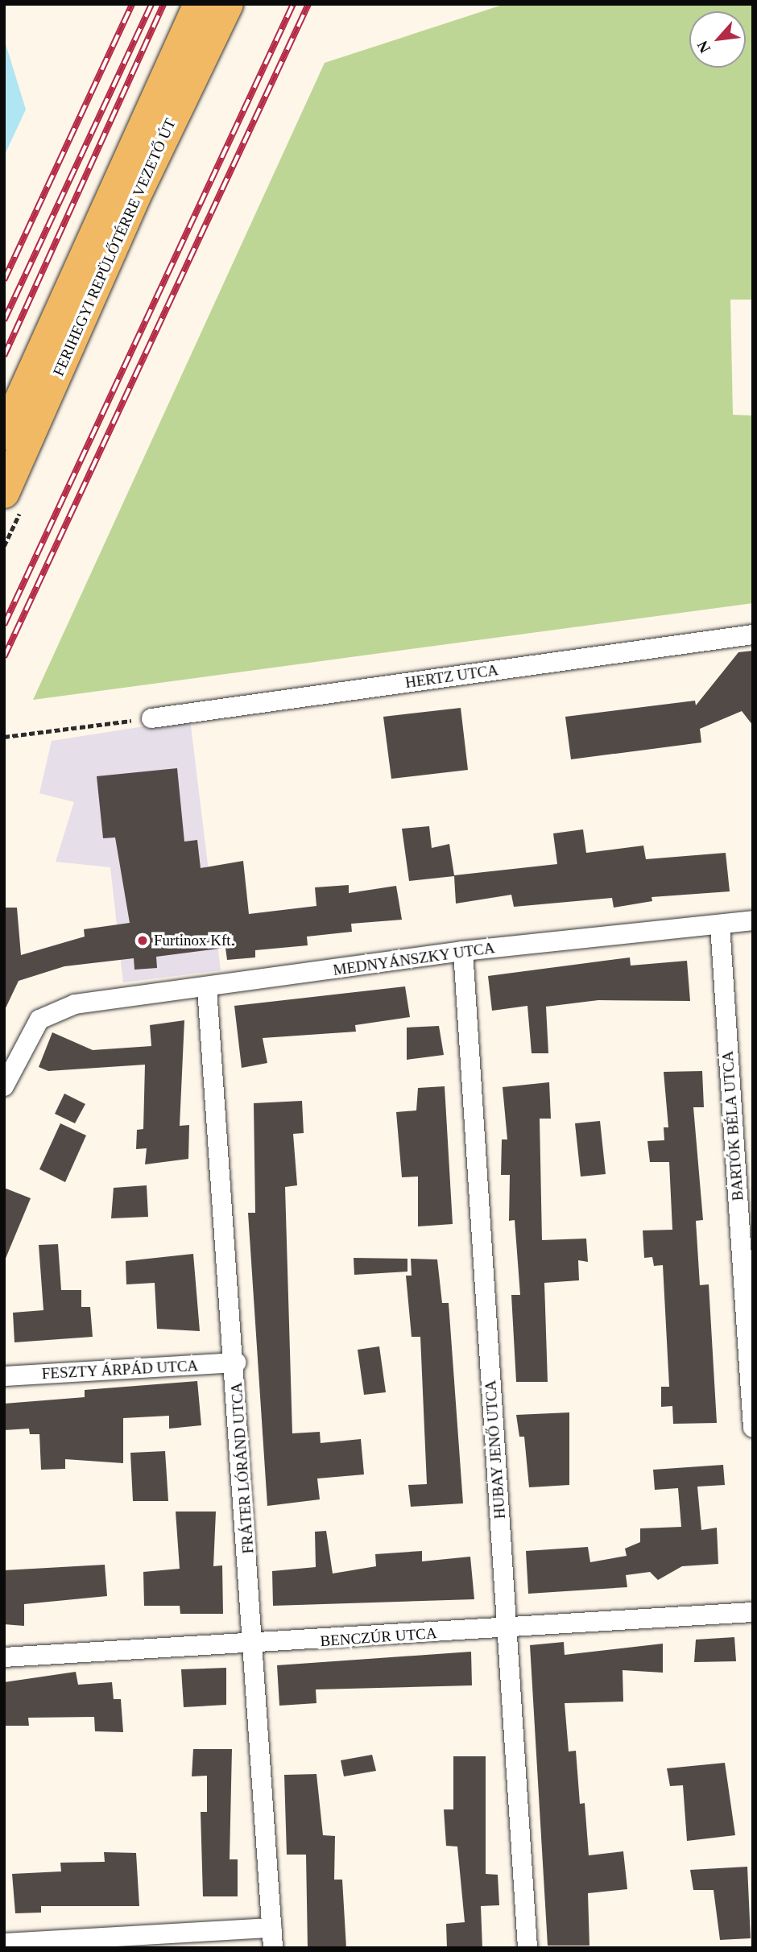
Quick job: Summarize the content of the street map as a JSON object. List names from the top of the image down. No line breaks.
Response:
{"streets":{"main road":["FERIHEGYI REPÜLŐTÉRRE VEZETŐ ÚT"],"street":["HERTZ UTCA","MEDNYÁNSZKY UTCA","BARTÓK BÉLA UTCA","FESZTY ÁRPÁD UTCA","HUBAY JENŐ UTCA","FRÁTER LÓRÁND UTCA","BENCZÚR UTCA"]},"crossings":[["MEDNYÁNSZKY UTCA","BARTÓK BÉLA UTCA"],["MEDNYÁNSZKY UTCA","HUBAY JENŐ UTCA"],["MEDNYÁNSZKY UTCA","FRÁTER LÓRÁND UTCA"],["FESZTY ÁRPÁD UTCA","FRÁTER LÓRÁND UTCA"],["HUBAY JENŐ UTCA","BENCZÚR UTCA"],["FRÁTER LÓRÁND UTCA","BENCZÚR UTCA"]],"places":["Furtinox Kft."],"north":"bottom left"}
